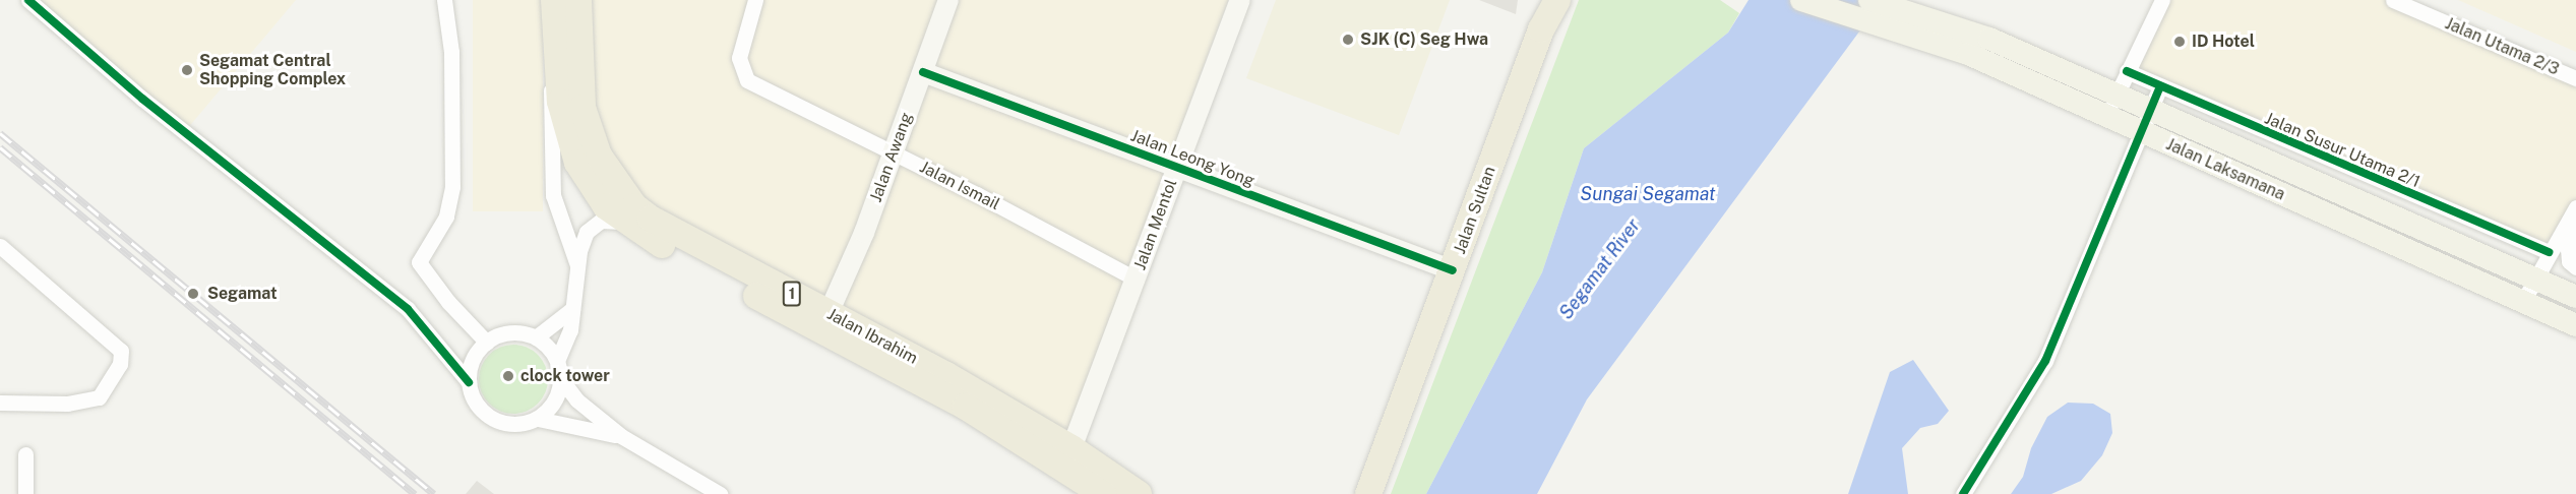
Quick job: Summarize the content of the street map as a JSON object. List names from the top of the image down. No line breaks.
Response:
{"streets":{"highway":["Jalan Sultan","1","Jalan Ibrahim"],"main road":["Jalan Awang","Jalan Leong Yong","Jalan Laksamana","Jalan Mentol"],"street":["Jalan Utama 2/3","Jalan Susur Utama 2/1","Jalan Ismail"]},"crossings":[["Jalan Awang","Jalan Leong Yong"],["Jalan Awang","Jalan Ismail"],["Jalan Awang","Jalan Ibrahim"],["Jalan Leong Yong","Jalan Sultan"],["Jalan Leong Yong","Jalan Mentol"],["Jalan Ismail","Jalan Mentol"],["Jalan Mentol","Jalan Ibrahim"]],"water":["Sungai Segamat","Segamat River"],"places":["SJK (C) Seg Hwa","ID Hotel","Segamat Central Shopping Complex","Segamat","clock tower"]}
